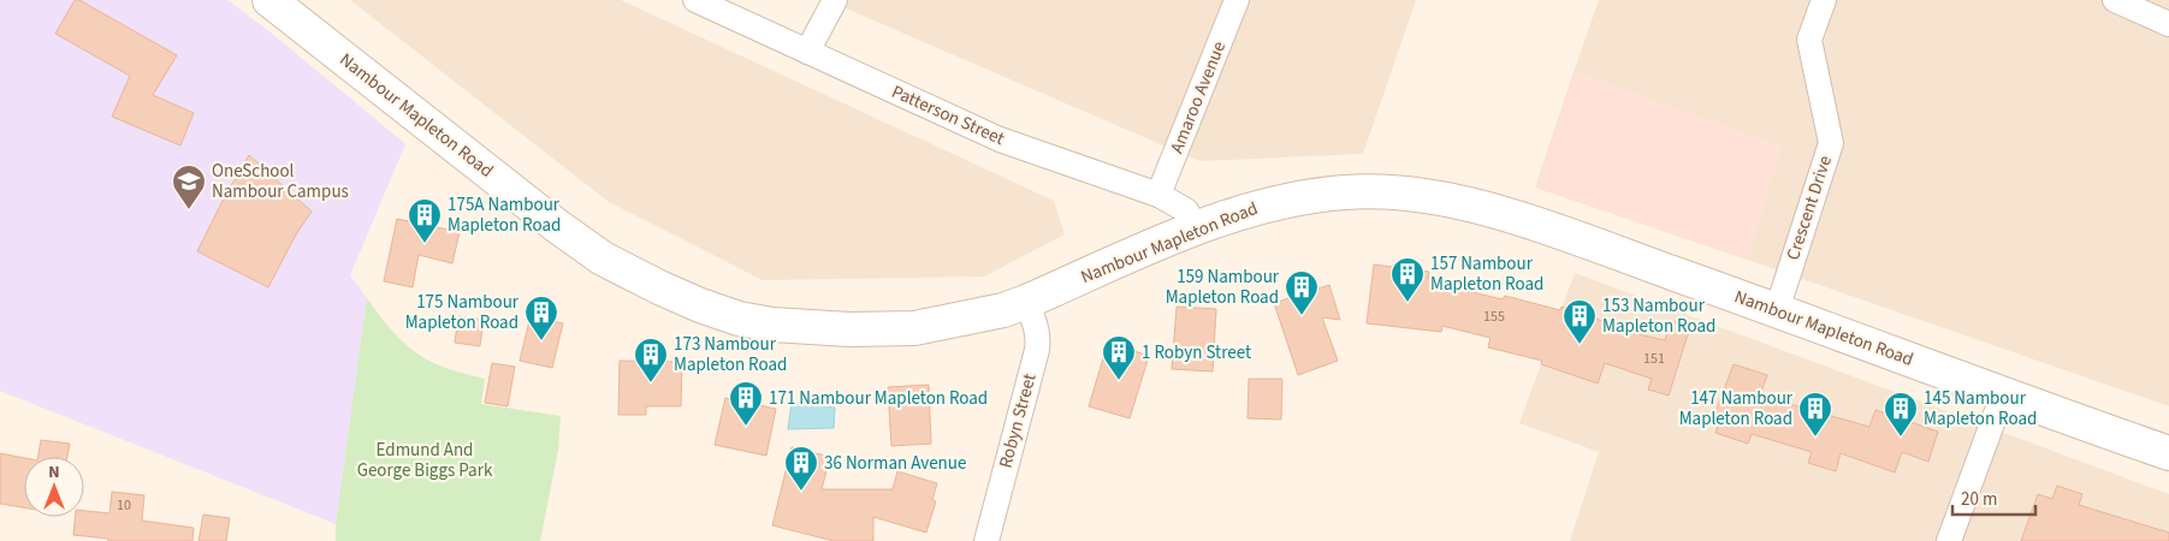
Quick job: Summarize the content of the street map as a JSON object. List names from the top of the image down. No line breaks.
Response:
{"streets":{"main road":["Nambour Mapleton Road"],"street":["Amaroo Avenue","Patterson Street","Crescent Drive","Robyn Street"]},"crossings":[["Amaroo Avenue","Patterson Street"],["Nambour Mapleton Road","Patterson Street"],["Nambour Mapleton Road","Crescent Drive"],["Nambour Mapleton Road","Robyn Street"]],"parks":["Edmund And George Biggs Park"],"places":{"school or university":["OneSchool Nambour Campus"],"building":["175A Nambour Mapleton Road","157 Nambour Mapleton Road","159 Nambour Mapleton Road","175 Nambour Mapleton Road","153 Nambour Mapleton Road","1 Robyn Street","173 Nambour Mapleton Road","171 Nambour Mapleton Road","147 Nambour Mapleton Road","145 Nambour Mapleton Road","36 Norman Avenue"]},"house_numbers":["155","151","10"],"scale_bar":"20 m","north":"top"}
